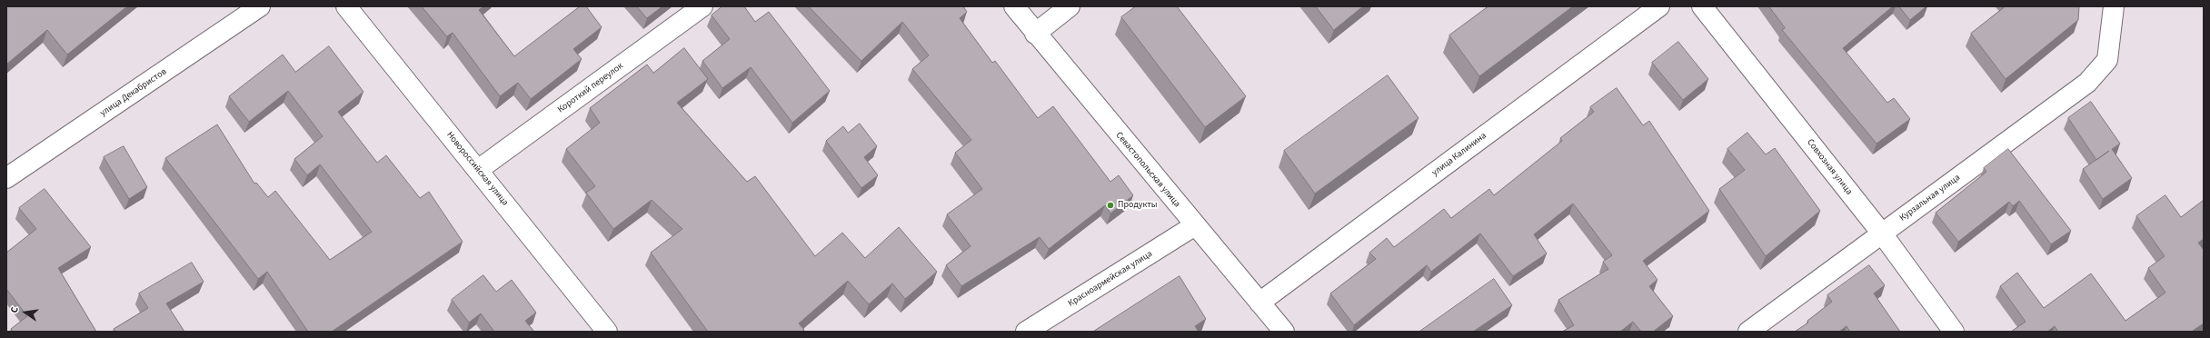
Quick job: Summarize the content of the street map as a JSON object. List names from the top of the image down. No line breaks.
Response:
{"streets":{"street":["Короткий переулок","улица Декабристов","улица Калинина","Совхозная улица","Новороссийская улица","Севастопольская улица","Курзальная улица","Красноармейская улица"]},"crossings":[["Короткий переулок","Новороссийская улица"],["улица Калинина","Севастопольская улица"],["Совхозная улица","Курзальная улица"],["Севастопольская улица","Красноармейская улица"]],"places":["Продукты"],"north":"left"}
